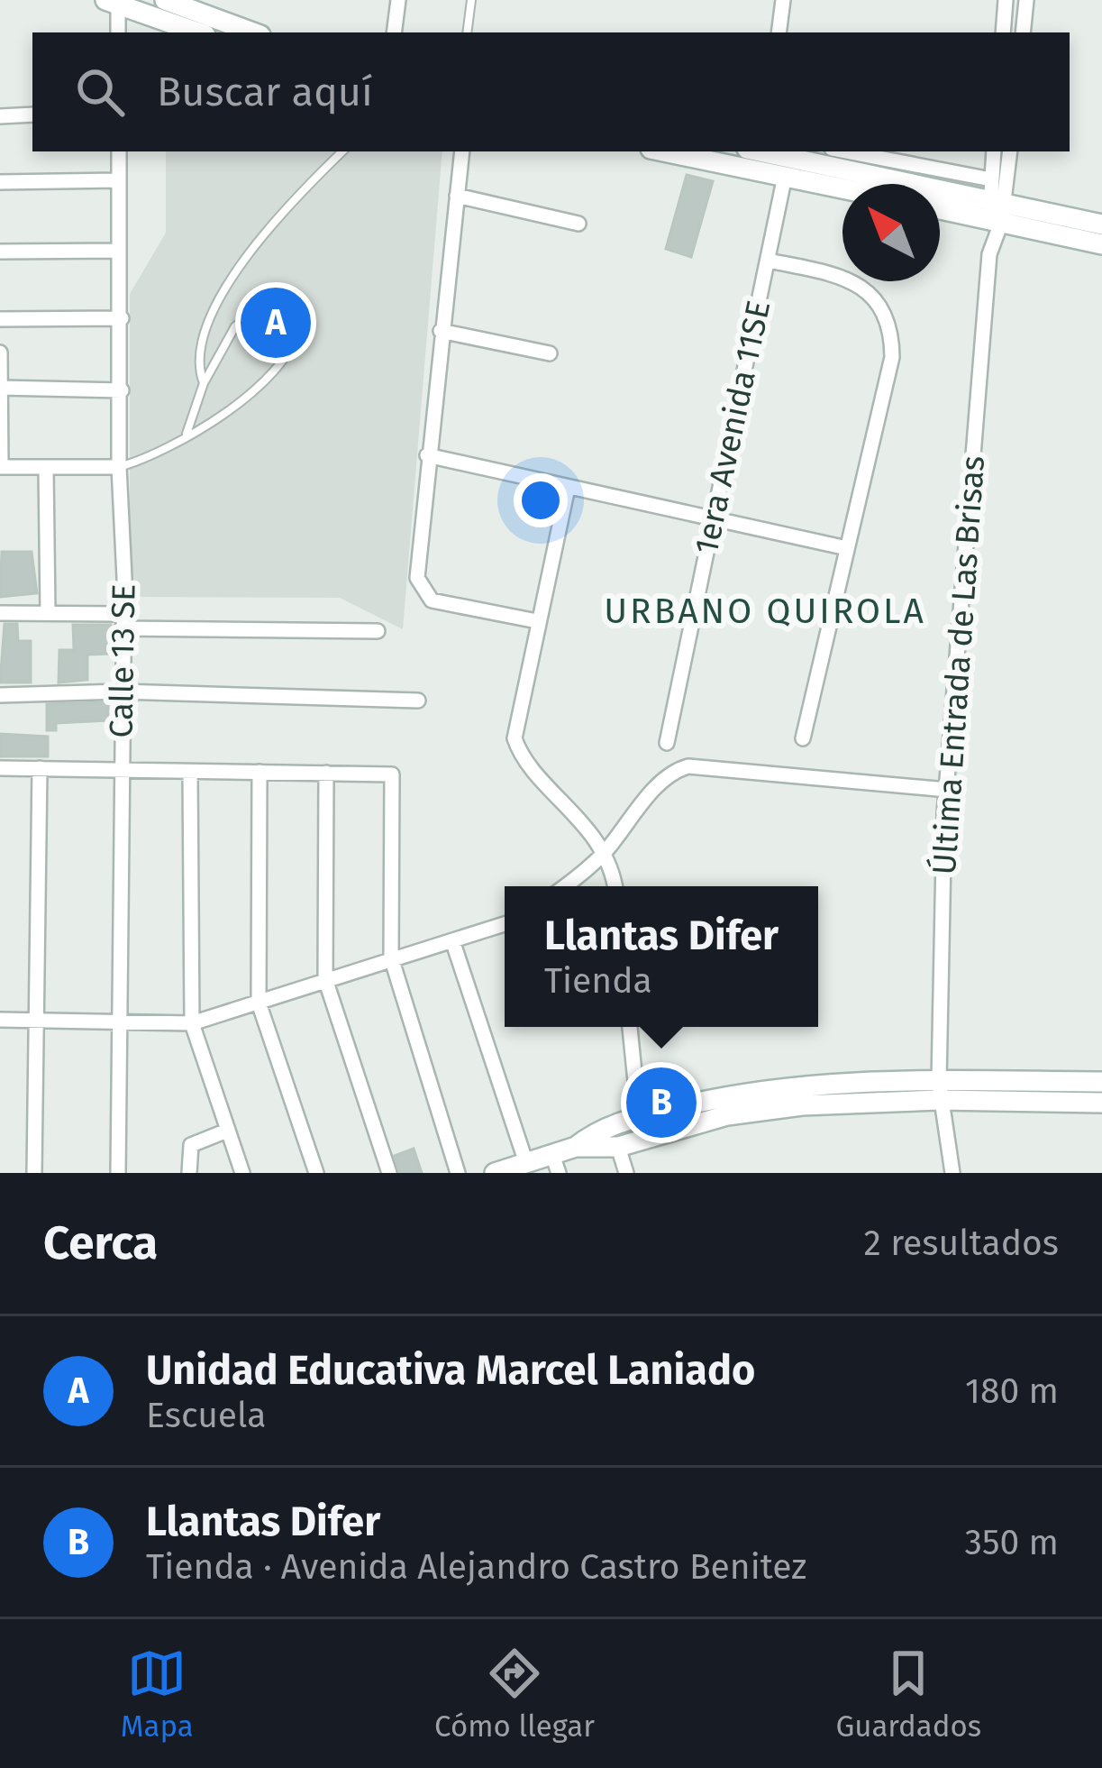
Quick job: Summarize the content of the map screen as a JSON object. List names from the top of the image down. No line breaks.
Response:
{"streets":{"street":["1era Avenida 11SE","Calle 13 SE","Última Entrada de Las Brisas"]},"districts":["URBANO QUIROLA"],"north":"top left","page":{"search":"Buscar aquí","pins":["A","B"],"popup":["Llantas Difer","Tienda"],"heading":["Cerca","2 resultados"],"list":[{"mark":"A","name":"Unidad Educativa Marcel Laniado","note":"Escuela","value":"180 m"},{"mark":"B","name":"Llantas Difer","note":"Tienda · Avenida Alejandro Castro Benitez","value":"350 m"}],"nav":["Mapa","Cómo llegar","Guardados"]}}
